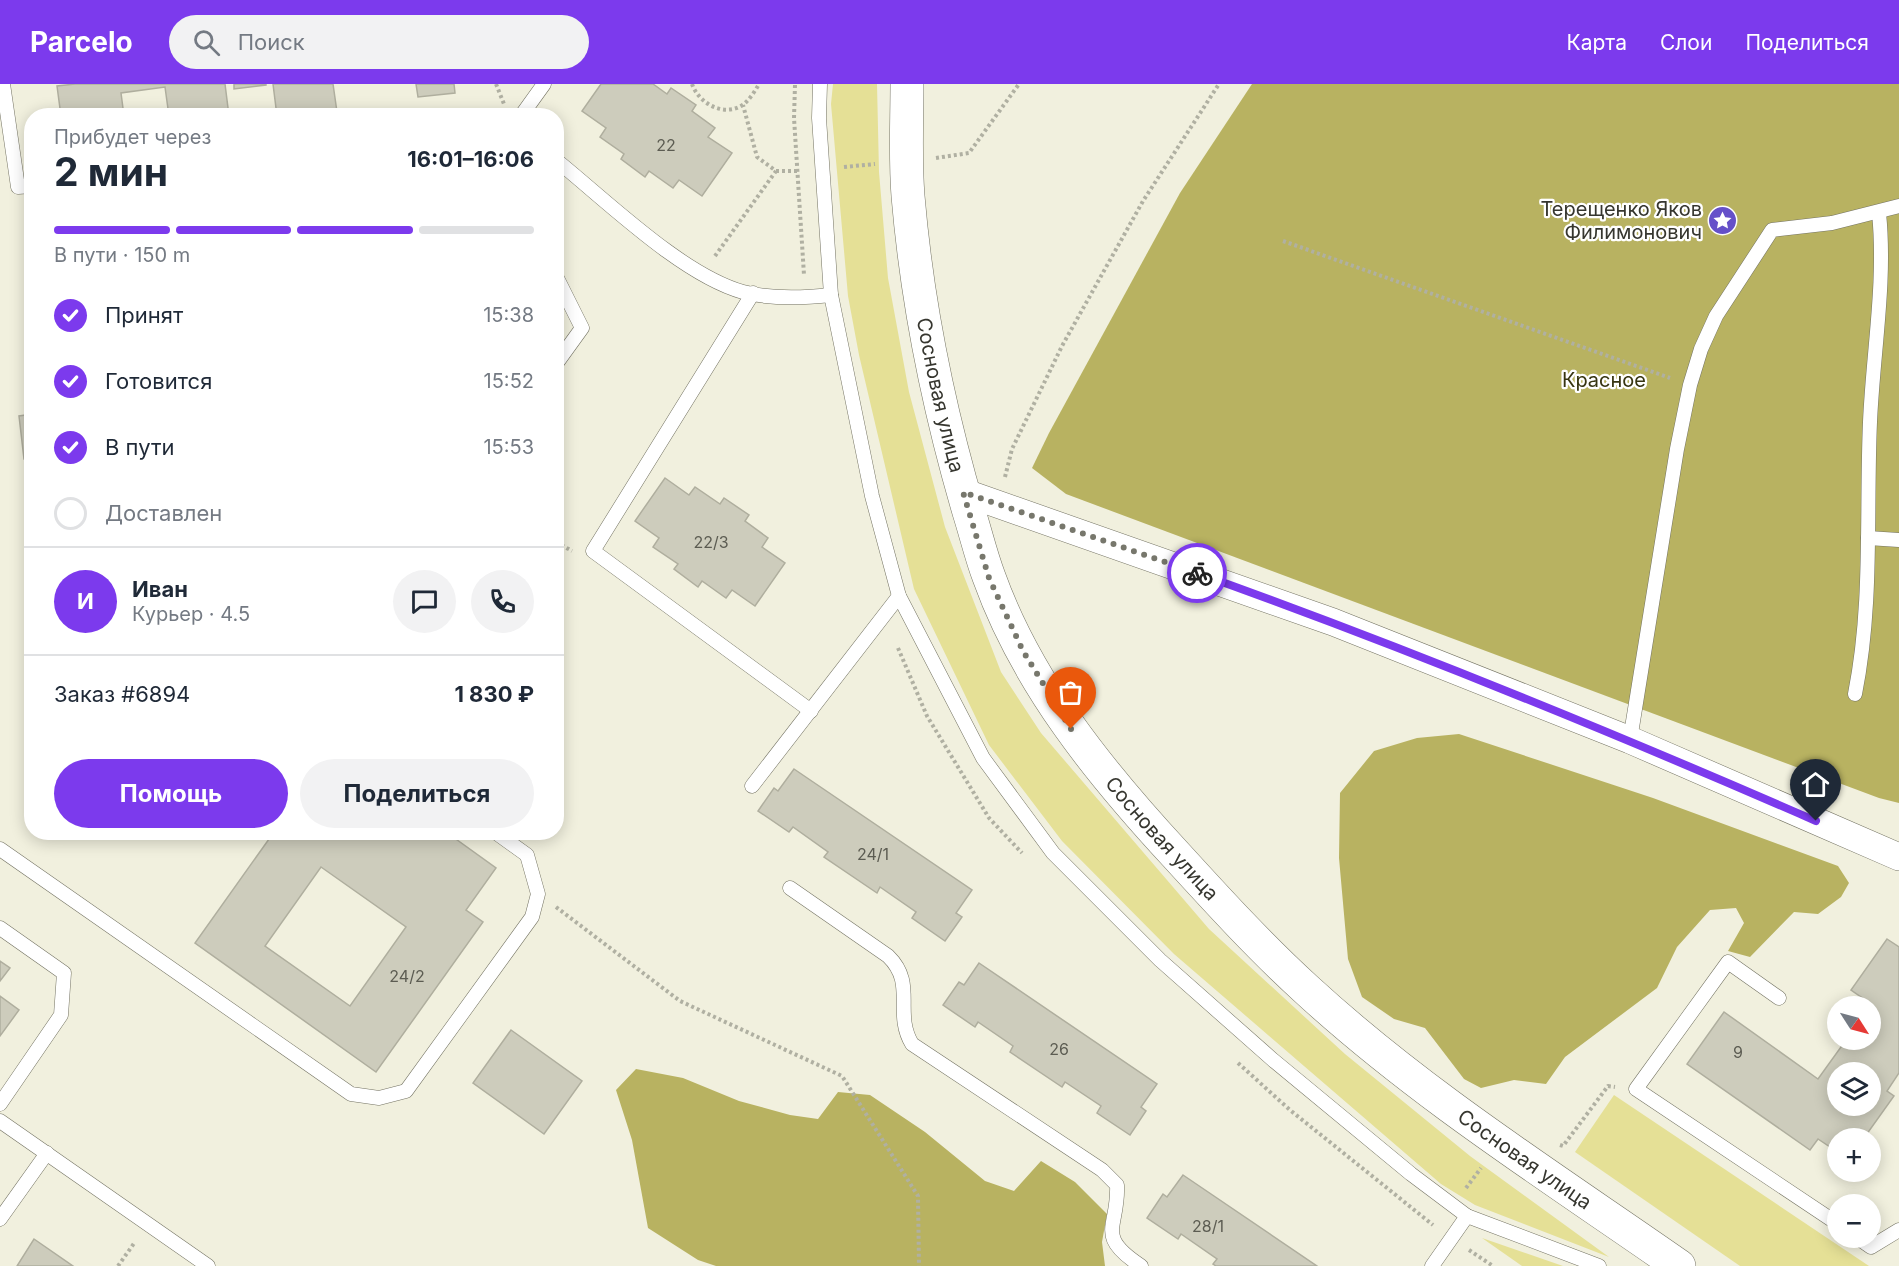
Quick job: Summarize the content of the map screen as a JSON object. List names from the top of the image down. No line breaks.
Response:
{"streets":{"street":["Сосновая улица"]},"parks":["Красное"],"places":{"place":["Терещенко Яков Филимонович"]},"house_numbers":["22","22/3","24/1","24/2","26","9","28/1"],"north":"bottom right","page":{"header":"Parcelo","search":"Поиск","nav":["Карта","Слои","Поделиться"],"heading":["2 мин","Прибудет через","16:01–16:06"],"panel":["Иван","Курьер · 4.5","Заказ #6894","1 830 ₽"],"bar":"В пути · 150 m","list":[["Принят","15:38"],["Готовится","15:52"],["В пути","15:53"],"Доставлен"],"round":"И","buttons":["Помощь","Поделиться"],"map_buttons":["+","−"]}}
